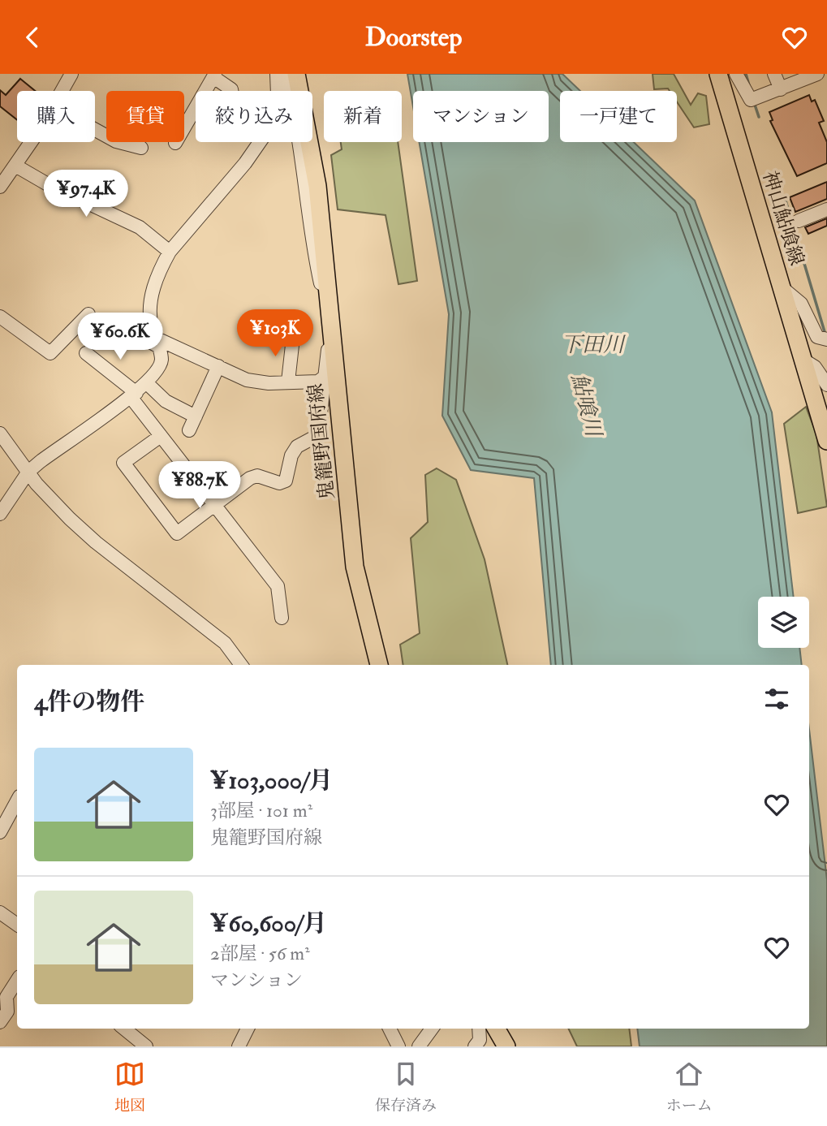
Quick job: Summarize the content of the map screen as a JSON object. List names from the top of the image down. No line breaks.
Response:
{"streets":{"main road":["神山鮎喰線","鬼籠野国府線"]},"water":["下田川","鮎喰川"],"page":{"header":"Doorstep","chip":["購入","賃貸","絞り込み","新着","マンション","一戸建て"],"price":["¥97.4K","¥103K","¥60.6K","¥88.7K"],"heading":"4件の物件","list":[{"name":"¥103,000/月","note":"3部屋 · 101 m² · 鬼籠野国府線"},{"name":"¥60,600/月","note":"2部屋 · 56 m² · マンション"}],"tabs":["地図","保存済み","ホーム"]}}
